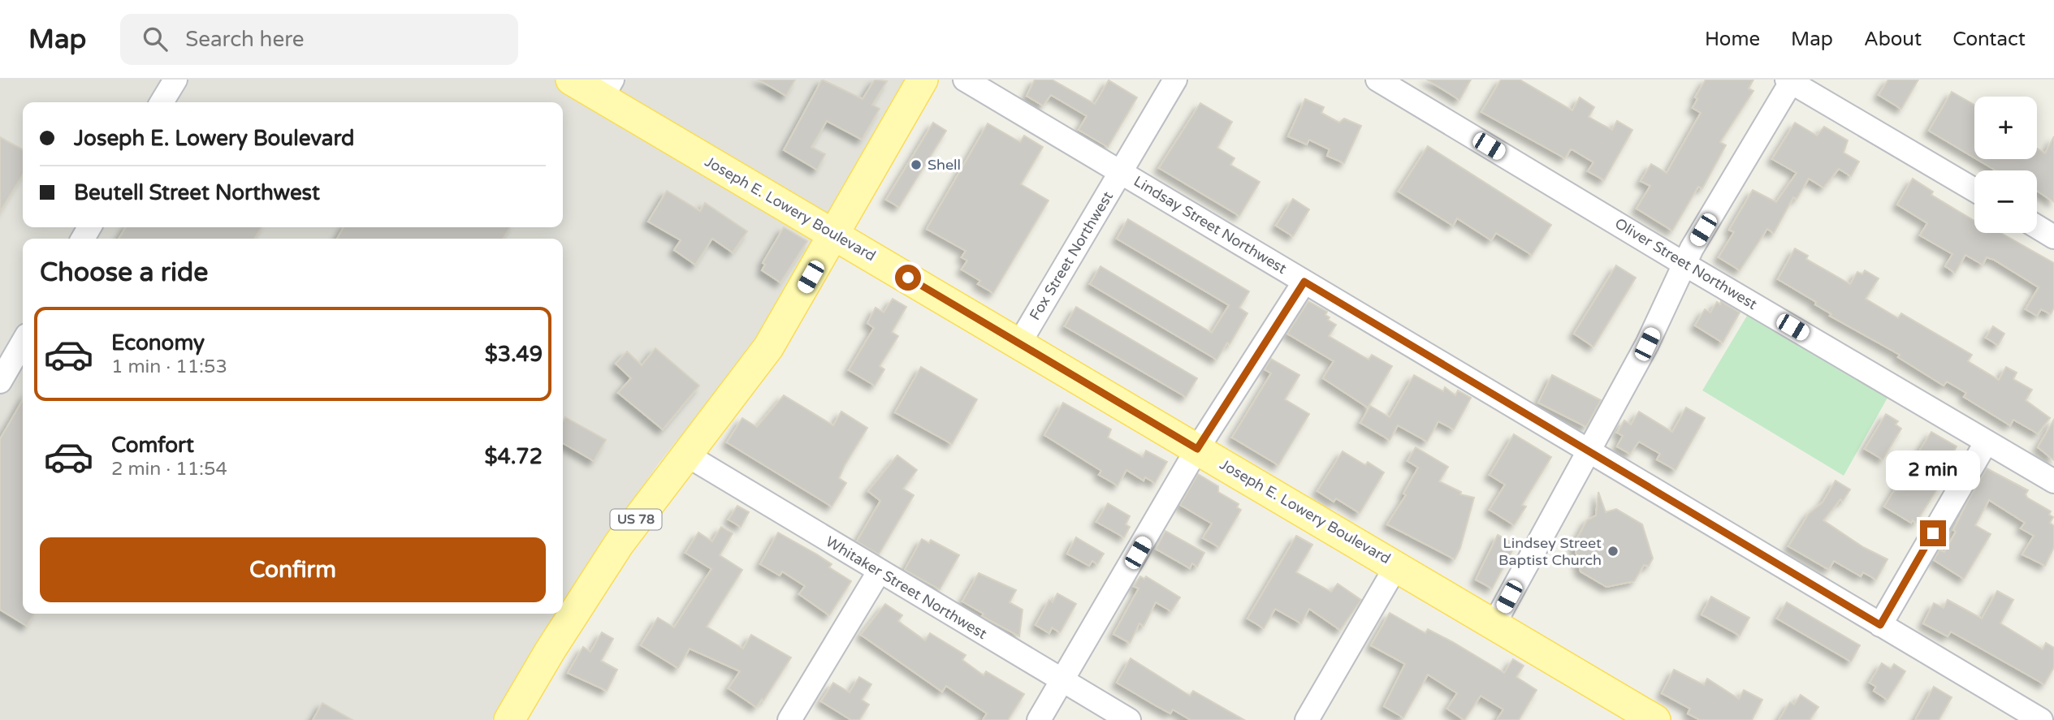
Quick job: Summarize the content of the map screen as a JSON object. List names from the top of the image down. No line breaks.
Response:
{"streets":{"main road":["Joseph E. Lowery Boulevard","US 78"],"street":["Lindsay Street Northwest","Fox Street Northwest","Oliver Street Northwest","Whitaker Street Northwest"]},"crossings":[["Joseph E. Lowery Boulevard","Fox Street Northwest"],["Joseph E. Lowery Boulevard","US 78"],["Lindsay Street Northwest","Fox Street Northwest"],["US 78","Whitaker Street Northwest"]],"places":["Shell","Lindsey Street Baptist Church"],"page":{"header":"Map","search":"Search here","nav":["Home","Map","About","Contact"],"map_buttons":["+","−"],"banner":["Joseph E. Lowery Boulevard","Beutell Street Northwest"],"heading":"Choose a ride","list":[{"name":"Economy","note":"1 min · 11:53","value":"$3.49"},{"name":"Comfort","note":"2 min · 11:54","value":"$4.72"}],"bubble":"2 min","buttons":"Confirm"}}
